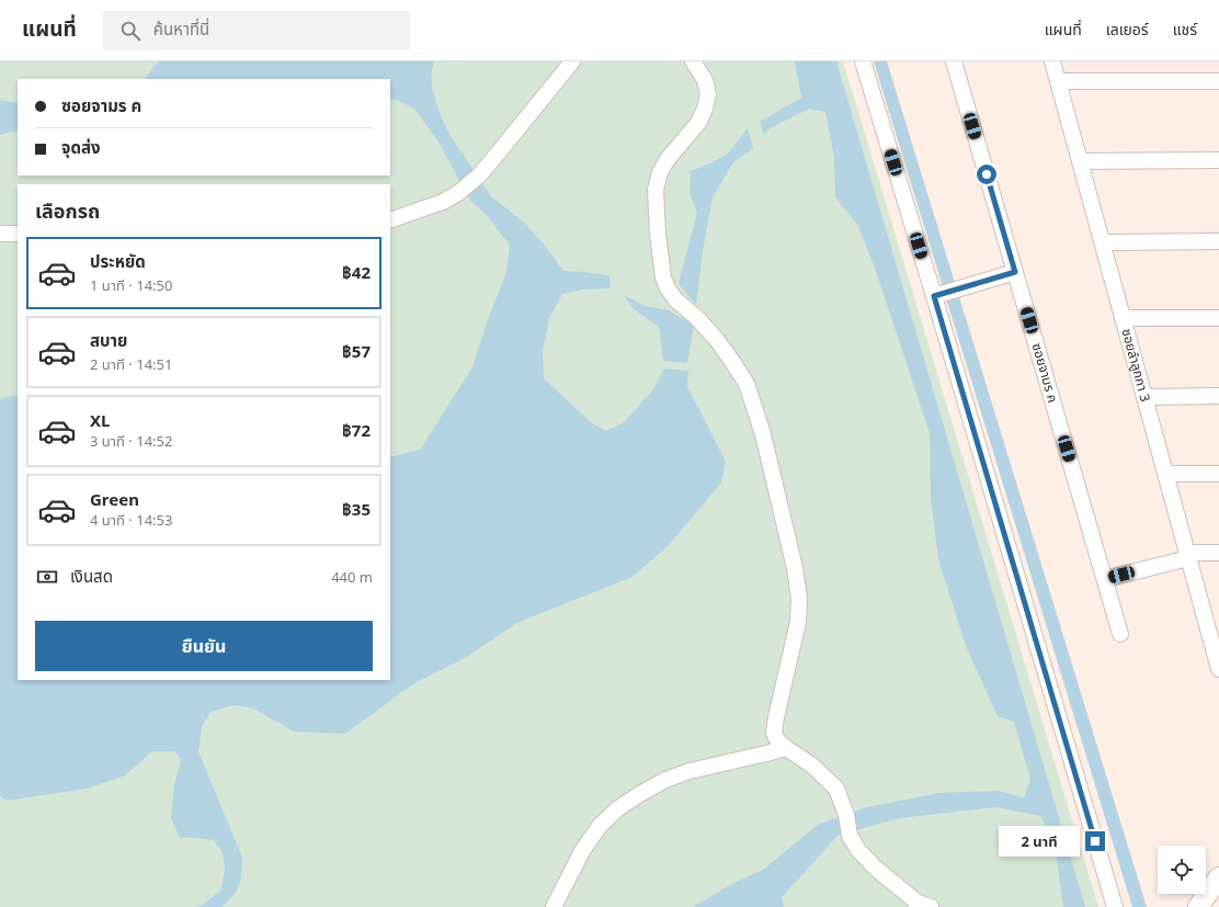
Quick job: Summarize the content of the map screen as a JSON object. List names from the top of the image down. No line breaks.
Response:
{"streets":{"street":["ซอยลำลูกกา 3","ซอยจามร ค"]},"page":{"header":"แผนที่","search":"ค้นหาที่นี่","nav":["แผนที่","เลเยอร์","แชร์"],"banner":["ซอยจามร ค","จุดส่ง"],"heading":"เลือกรถ","list":[{"name":"ประหยัด","note":"1 นาที · 14:50","value":"฿42"},{"name":"สบาย","note":"2 นาที · 14:51","value":"฿57"},{"name":"XL","note":"3 นาที · 14:52","value":"฿72"},{"name":"Green","note":"4 นาที · 14:53","value":"฿35"}],"pay":["เงินสด","440 m"],"buttons":"ยืนยัน","bubble":"2 นาที"}}
